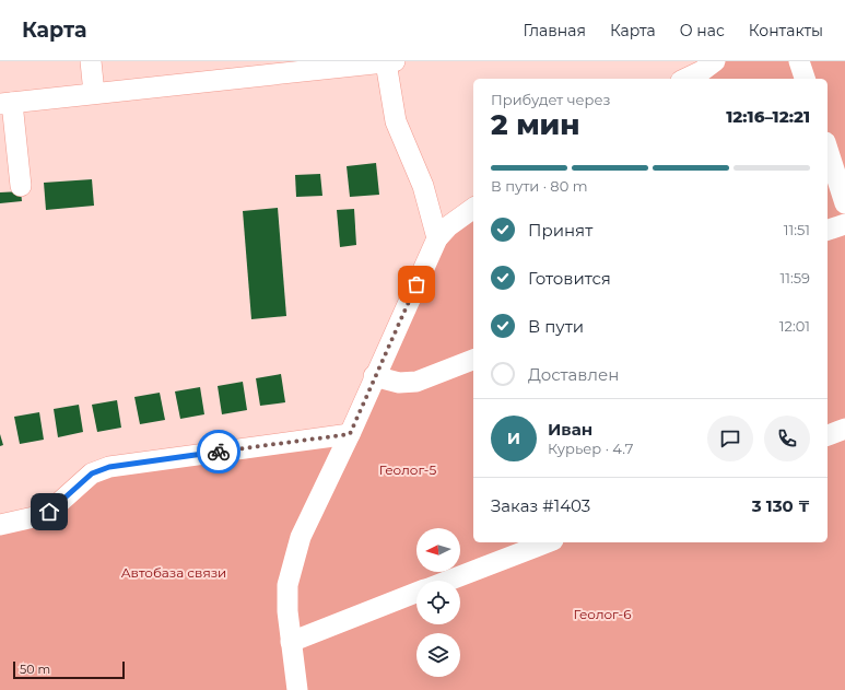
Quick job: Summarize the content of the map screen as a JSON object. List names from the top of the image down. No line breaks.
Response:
{"parks":["Геолог-5","Автобаза связи","Геолог-6"],"scale_bar":"50 m","north":"left","page":{"header":"Карта","nav":["Главная","Карта","О нас","Контакты"],"heading":["2 мин","Прибудет через","12:16–12:21"],"panel":["Иван","Курьер · 4.7","Заказ #1403","3 130 ₸"],"bar":"В пути · 80 m","list":[["Принят","11:51"],["Готовится","11:59"],["В пути","12:01"],"Доставлен"],"round":"И","scale":"50 m"}}
